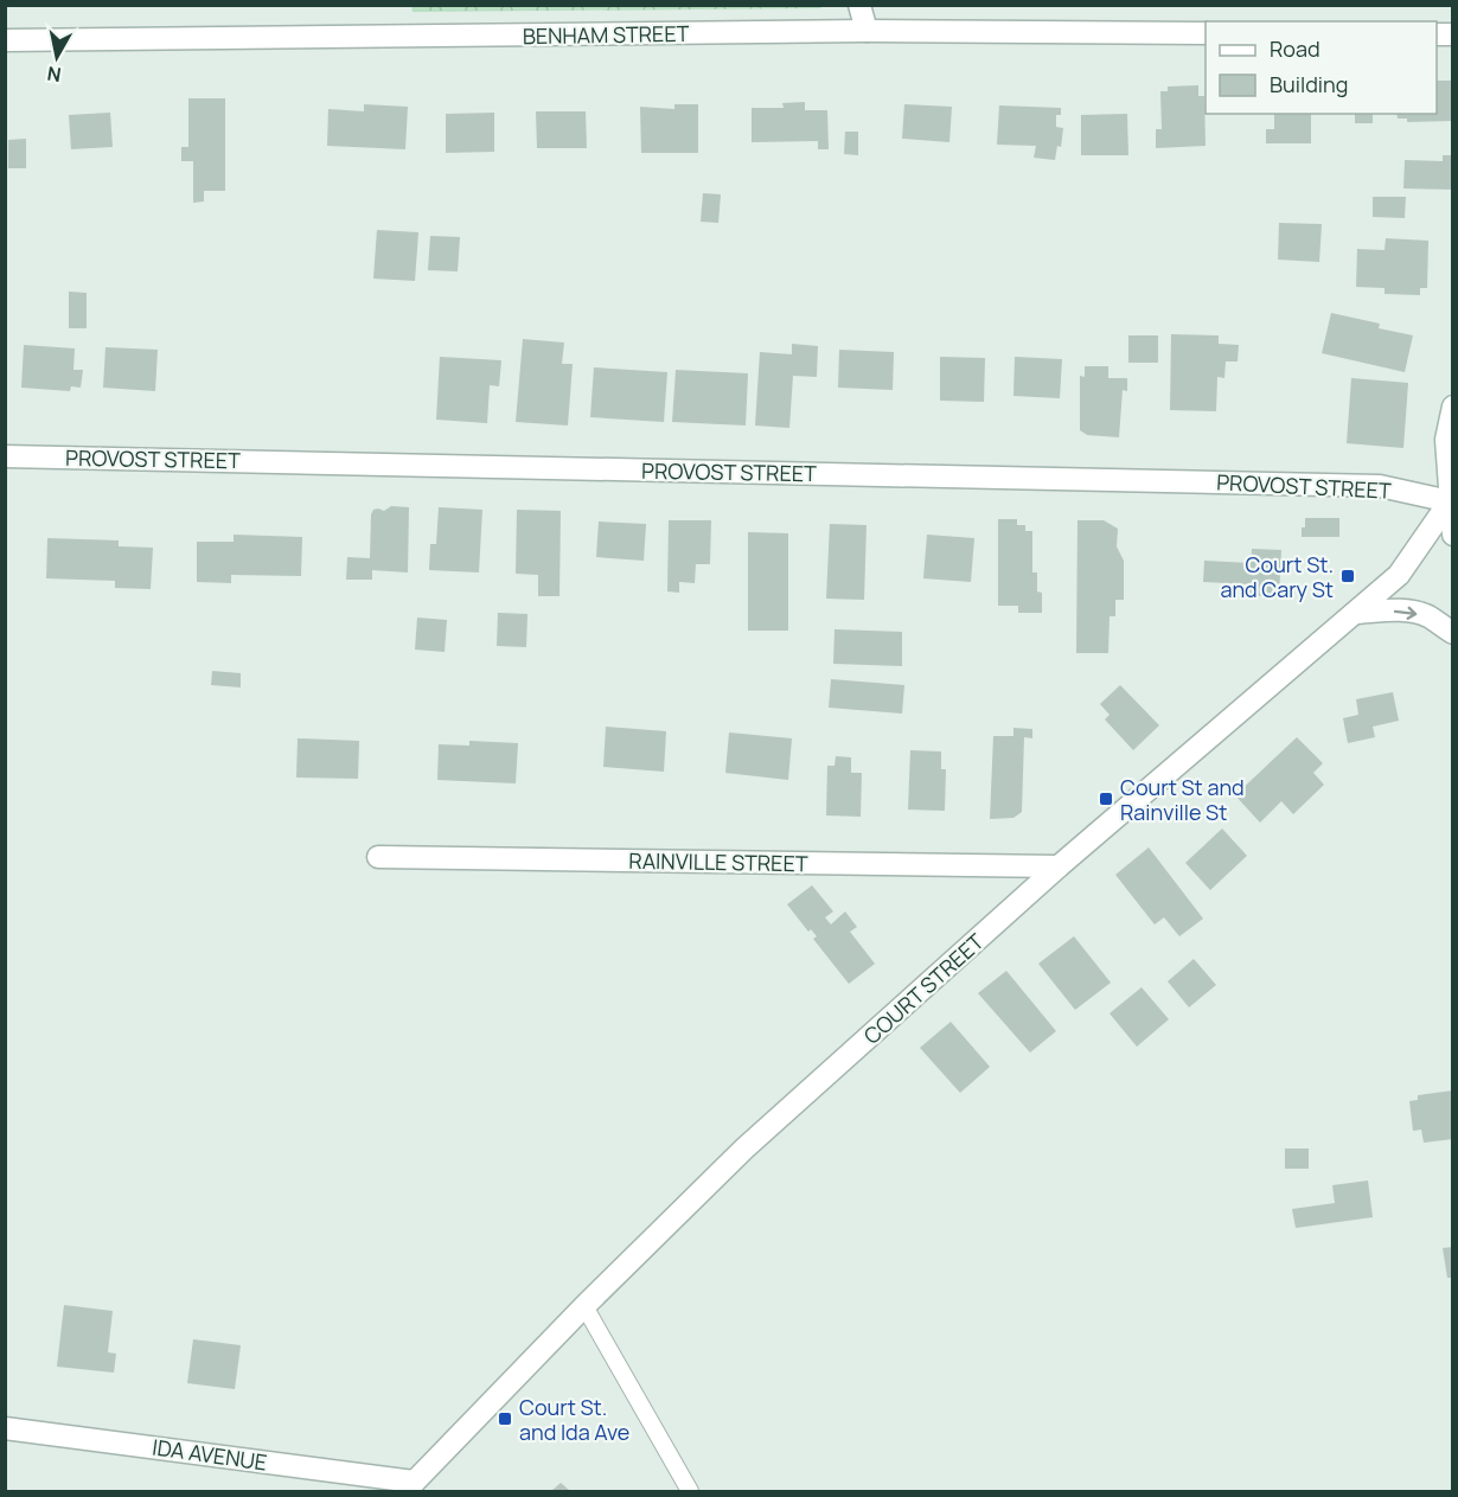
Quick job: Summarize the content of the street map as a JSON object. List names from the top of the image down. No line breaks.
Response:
{"streets":{"street":["BENHAM STREET","PROVOST STREET","RAINVILLE STREET","COURT STREET","IDA AVENUE"]},"crossings":[["PROVOST STREET","COURT STREET"],["RAINVILLE STREET","COURT STREET"],["COURT STREET","IDA AVENUE"]],"places":{"transit":["Court St. and Cary St","Court St and Rainville St","Court St. and Ida Ave"]},"legend":["Road","Building"],"north":"bottom"}
